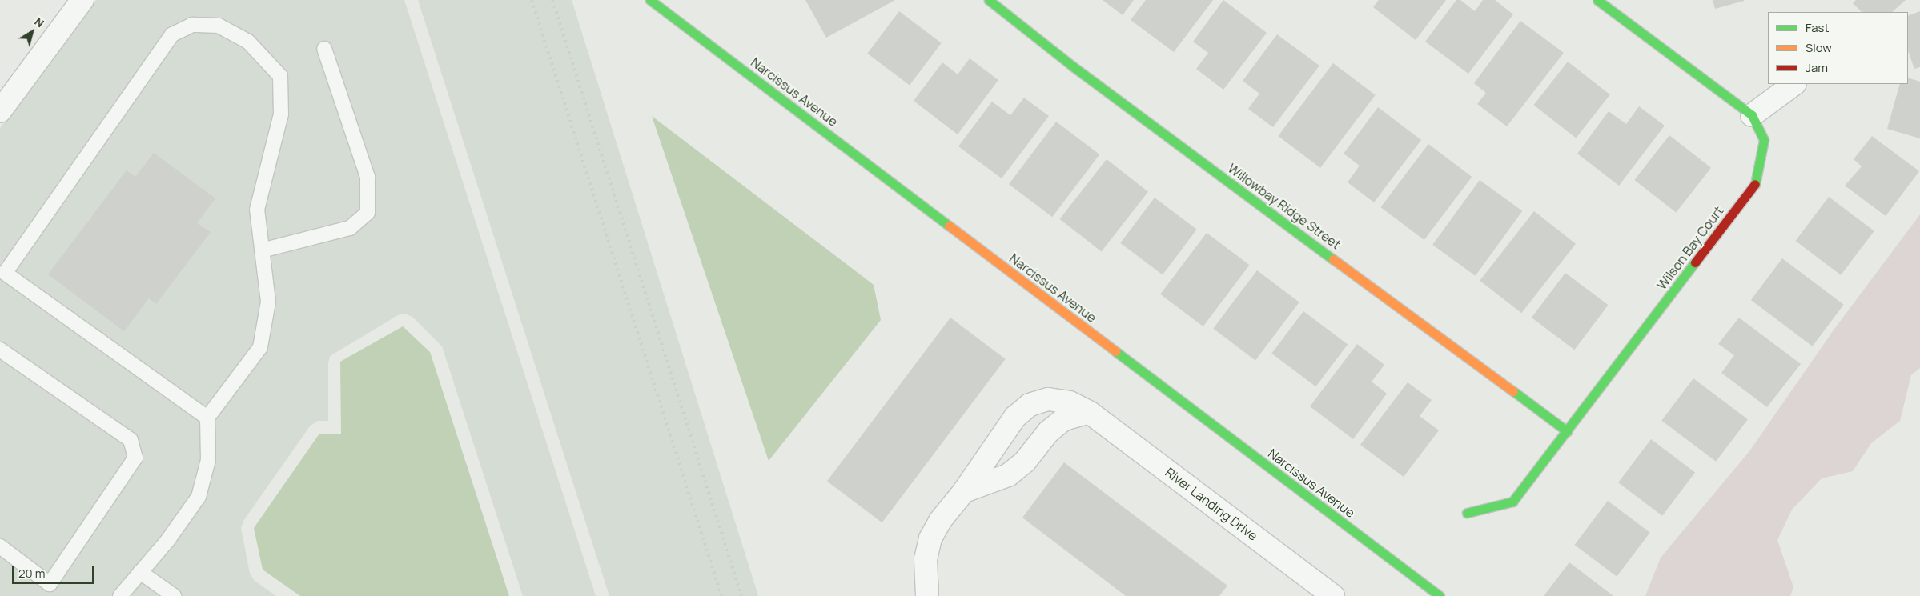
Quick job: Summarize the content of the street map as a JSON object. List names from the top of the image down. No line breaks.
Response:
{"streets":{"street":["Narcissus Avenue","Willowbay Ridge Street","Wilson Bay Court","River Landing Drive"]},"crossings":[["Willowbay Ridge Street","Wilson Bay Court"]],"legend":["Fast","Slow","Jam"],"scale_bar":"20 m","north":"top right"}
